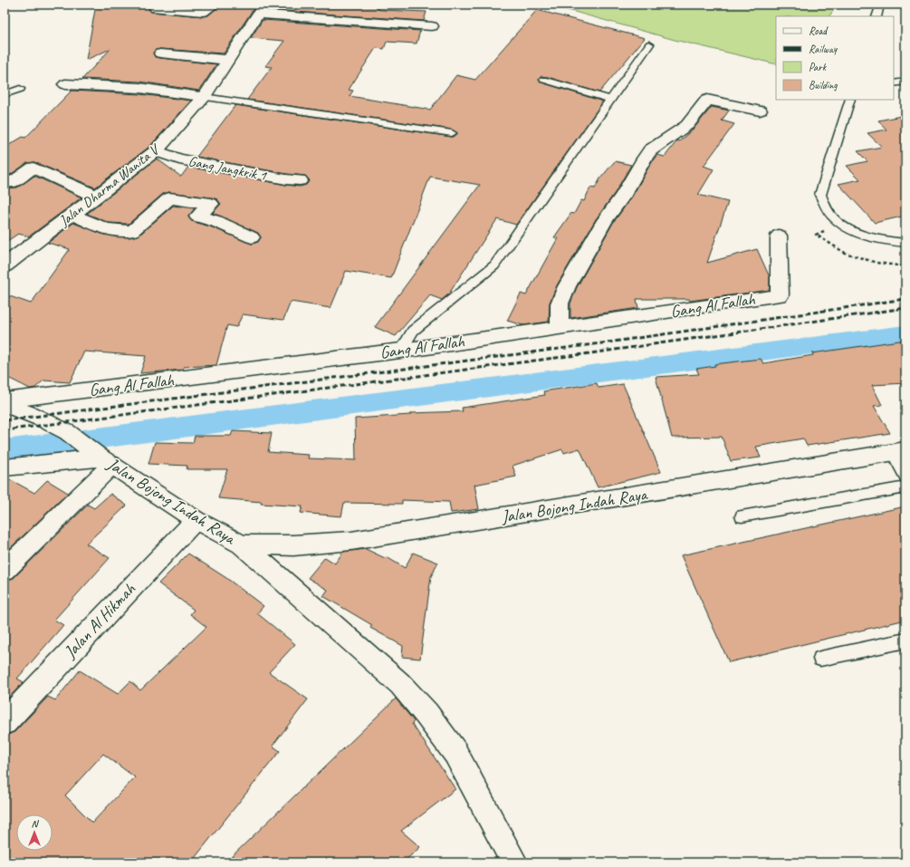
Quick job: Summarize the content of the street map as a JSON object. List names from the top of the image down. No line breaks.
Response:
{"streets":{"street":["Gang Jangkrik 1","Jalan Dharma Wanita V","Gang Al Fallah","Jalan Bojong Indah Raya","Jalan Al Hikmah"]},"crossings":[["Gang Jangkrik 1","Jalan Dharma Wanita V"],["Jalan Bojong Indah Raya","Jalan Al Hikmah"]],"legend":["Road","Railway","Park","Building"],"north":"top"}
